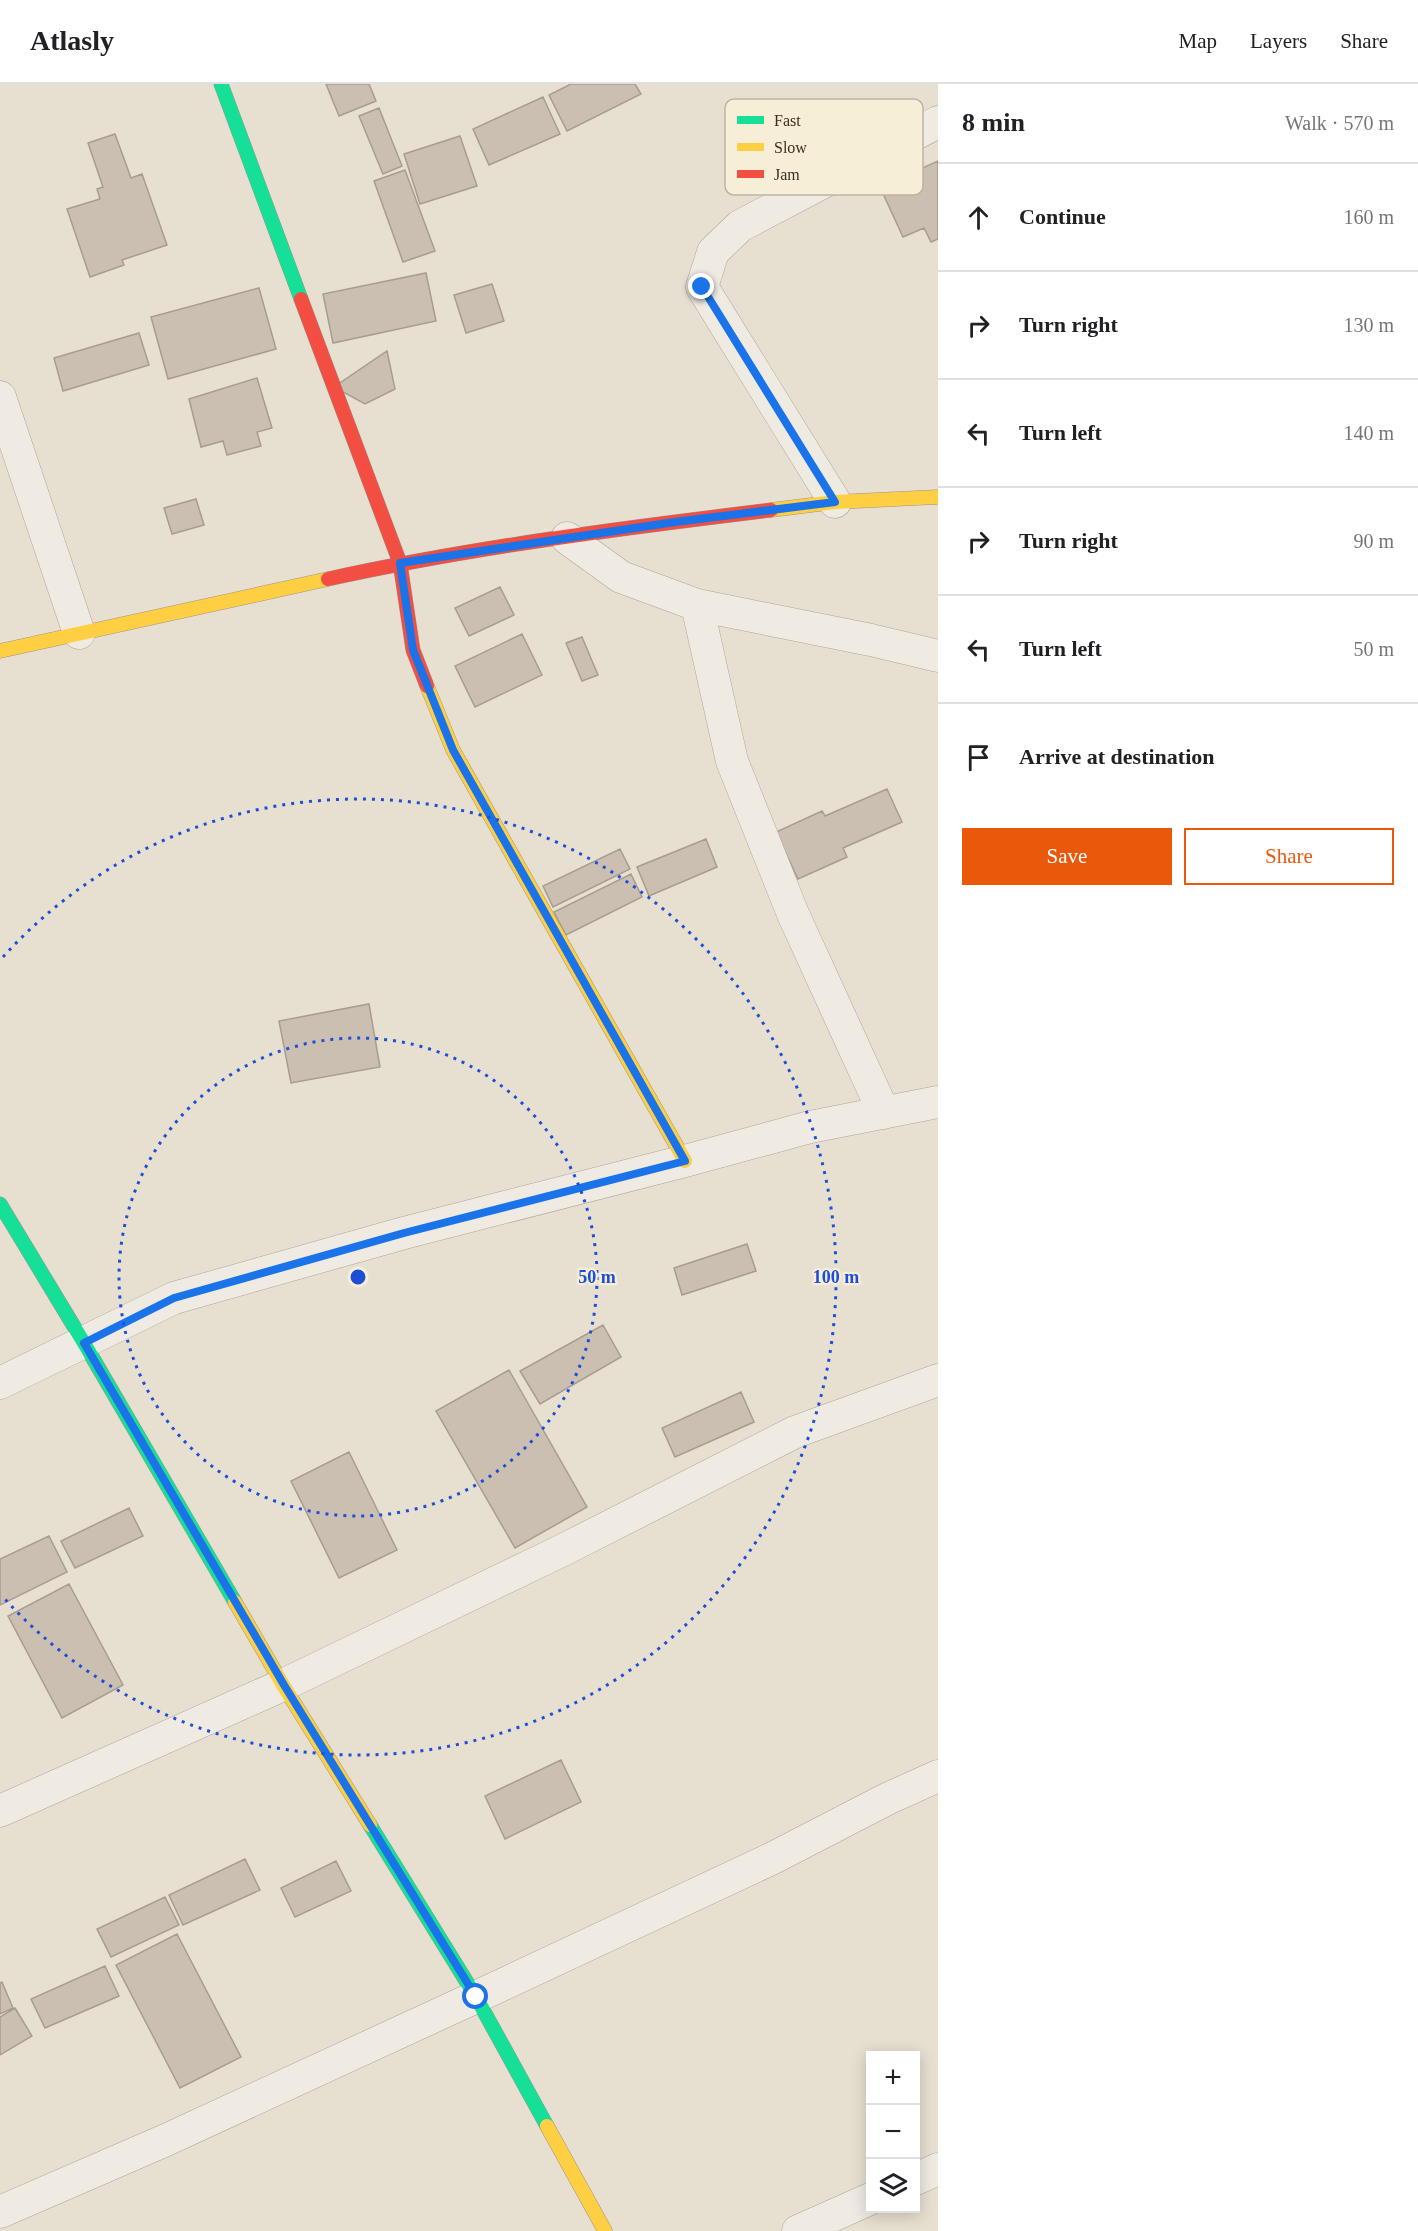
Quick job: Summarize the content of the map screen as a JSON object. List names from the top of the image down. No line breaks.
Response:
{"legend":["Fast","Slow","Jam"],"page":{"header":"Atlasly","nav":["Map","Layers","Share"],"heading":["8 min","Walk · 570 m"],"list":[["Continue","160 m"],["Turn right","130 m"],["Turn left","140 m"],["Turn right","90 m"],["Turn left","50 m"],"Arrive at destination"],"buttons":["Save","Share"],"map_buttons":["+","−"]},"rings":["50 m","100 m"]}
